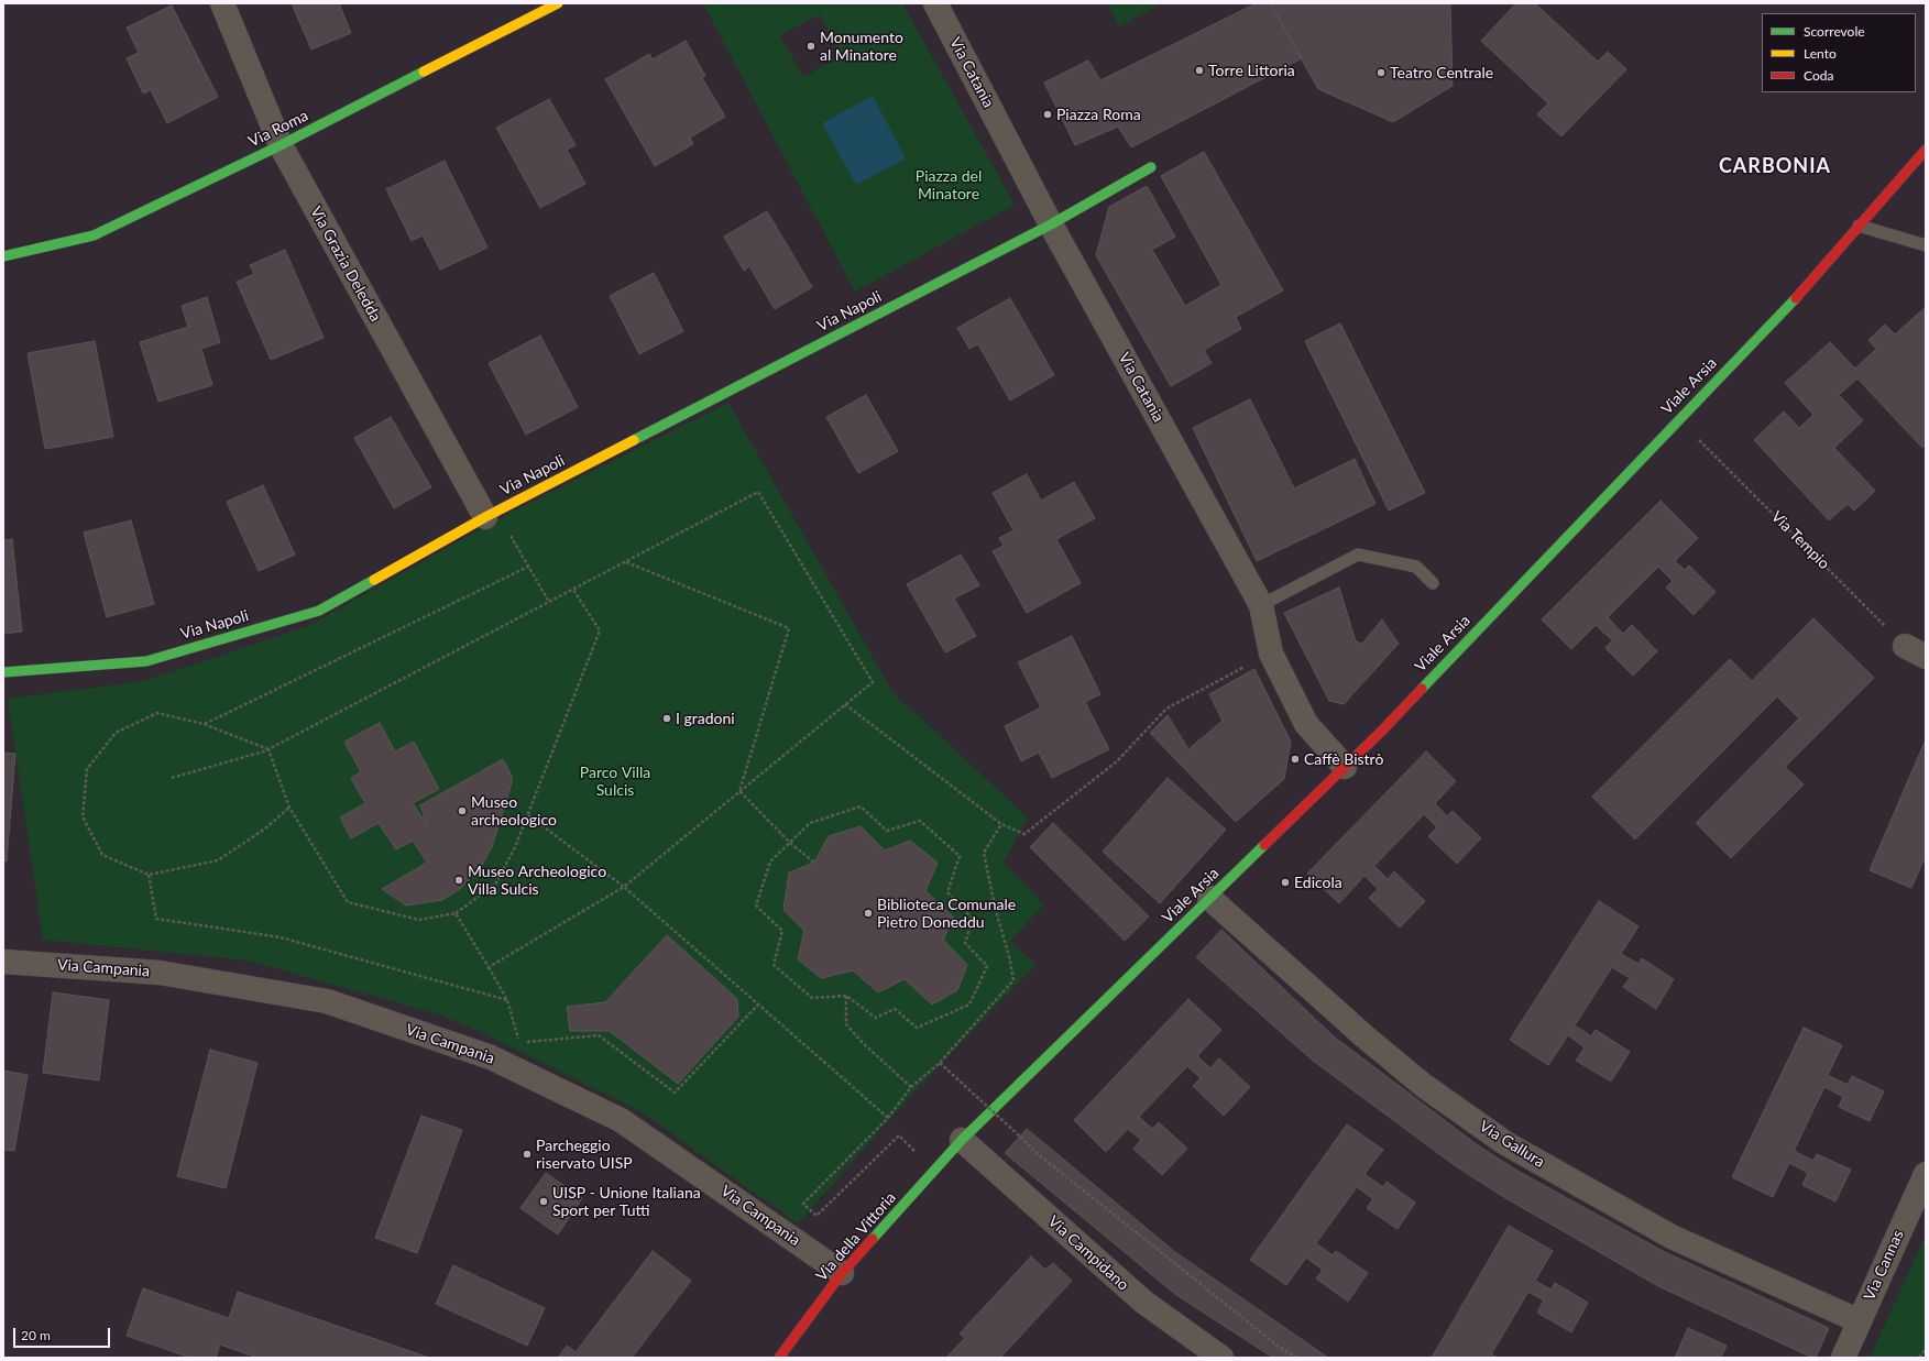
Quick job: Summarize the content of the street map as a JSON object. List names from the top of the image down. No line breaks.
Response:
{"streets":{"street":["Via Catania","Via Roma","Via Grazia Deledda","Via Napoli","Viale Arsia","Via Campania","Via Gallura","Via della Vittoria","Via Campidano","Via Cannas"],"path":["Via Tempio"]},"crossings":[["Via Catania","Via Napoli"],["Via Catania","Viale Arsia"],["Via Roma","Via Grazia Deledda"],["Via Grazia Deledda","Via Napoli"],["Viale Arsia","Via Tempio"],["Viale Arsia","Via Gallura"],["Viale Arsia","Via della Vittoria"],["Viale Arsia","Via Campidano"],["Via Campania","Via della Vittoria"],["Via Gallura","Via Cannas"],["Via della Vittoria","Via Campidano"]],"districts":["CARBONIA"],"parks":["Piazza del Minatore","Parco Villa Sulcis"],"places":["Monumento al Minatore","Torre Littoria","Teatro Centrale","Piazza Roma","I gradoni","Caffè Bistrò","Museo archeologico","Museo Archeologico Villa Sulcis","Edicola","Biblioteca Comunale Pietro Doneddu","Parcheggio riservato UISP","UISP - Unione Italiana Sport per Tutti"],"legend":["Scorrevole","Lento","Coda"],"scale_bar":"20 m"}
